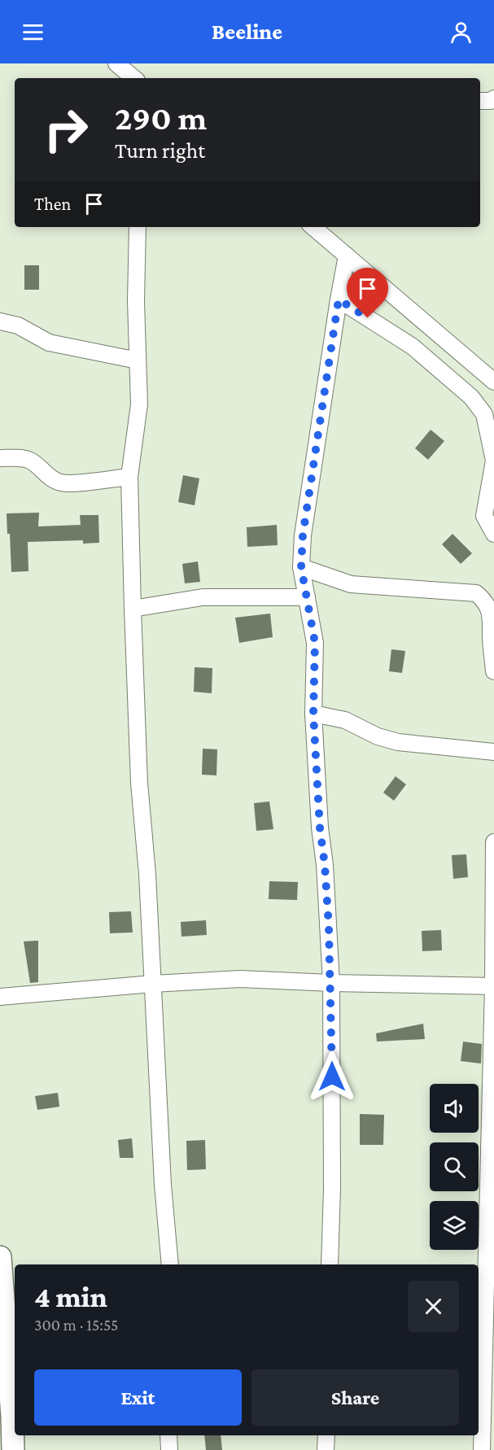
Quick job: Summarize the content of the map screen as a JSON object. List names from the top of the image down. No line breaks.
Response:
{"page":{"header":"Beeline","turn":["290 m","Turn right"],"then":"Then","heading":["4 min","300 m · 15:55"],"buttons":["Exit","Share"]}}
